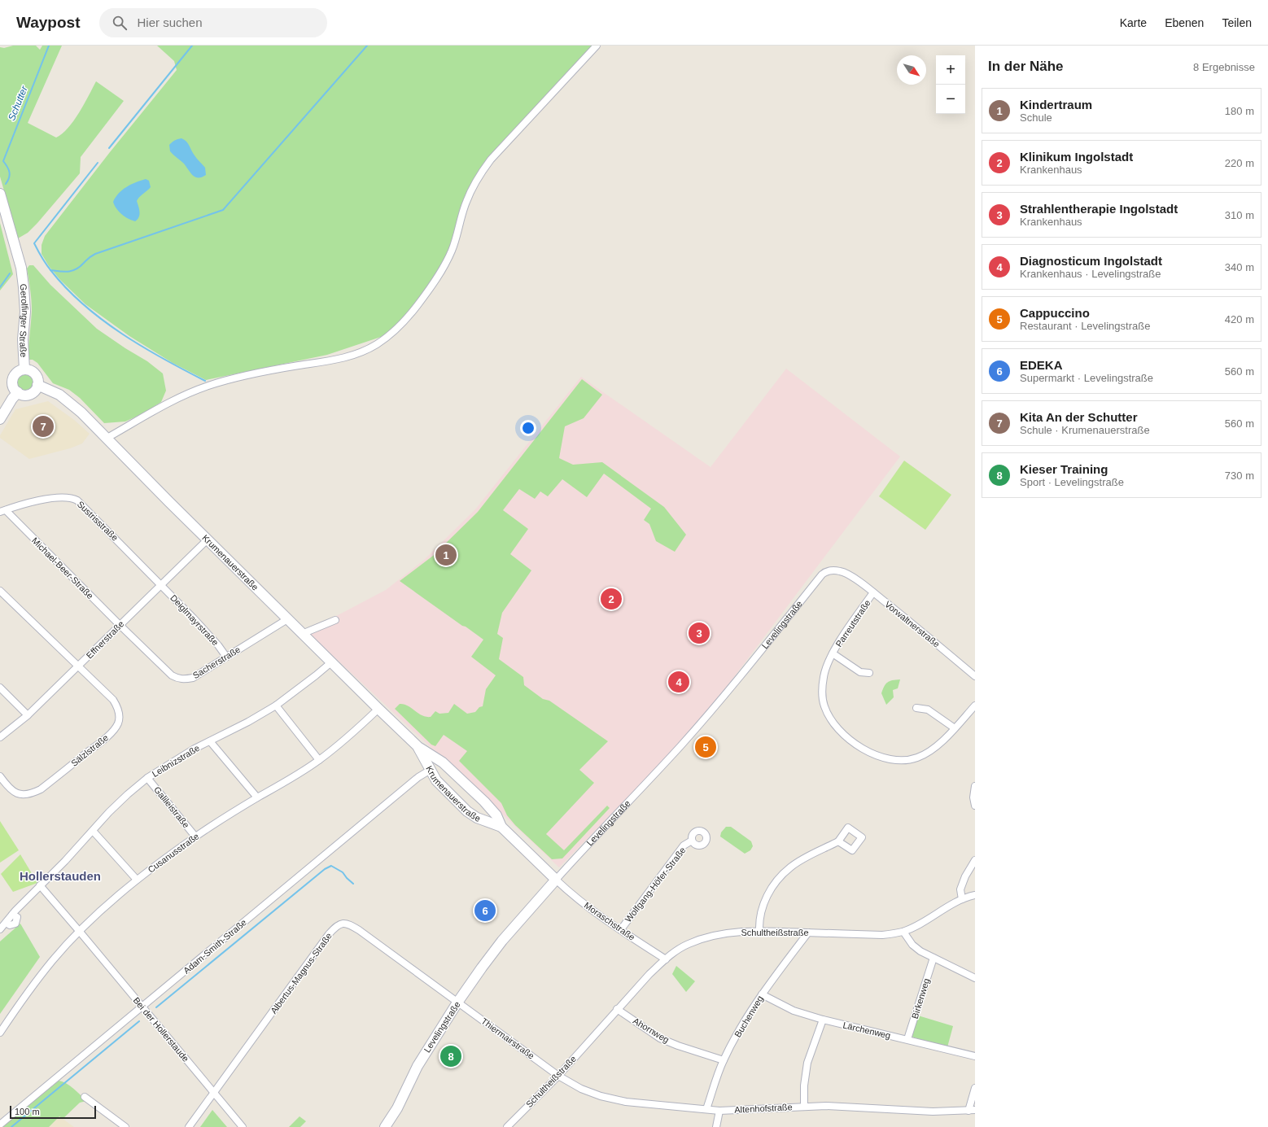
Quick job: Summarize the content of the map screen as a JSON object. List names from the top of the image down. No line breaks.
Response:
{"streets":{"street":["Gerolfinger Straße","Sustrisstraße","Krumenauerstraße","Michael-Beer-Straße","Deiglmayrstraße","Parreutstraße","Vorwaltnerstraße","Levelingstraße","Effnerstraße","Sacherstraße","Sälzlstraße","Leibnizstraße","Galileistraße","Cusanusstraße","Wolfgang-Höfer-Straße","Moraschstraße","Schultheißstraße","Adam-Smith-Straße","Albertus-Magnus-Straße","Birkenweg","Buchenweg","Bei der Hollerstaude","Ahornweg","Lärchenweg","Thiermairstraße","Altenhofstraße"]},"crossings":[["Gerolfinger Straße","Krumenauerstraße"],["Sustrisstraße","Michael-Beer-Straße"],["Sustrisstraße","Deiglmayrstraße"],["Sustrisstraße","Effnerstraße"],["Krumenauerstraße","Levelingstraße"],["Krumenauerstraße","Effnerstraße"],["Krumenauerstraße","Sacherstraße"],["Krumenauerstraße","Leibnizstraße"],["Krumenauerstraße","Cusanusstraße"],["Krumenauerstraße","Moraschstraße"],["Krumenauerstraße","Adam-Smith-Straße"],["Michael-Beer-Straße","Effnerstraße"],["Michael-Beer-Straße","Sacherstraße"],["Deiglmayrstraße","Effnerstraße"],["Deiglmayrstraße","Sacherstraße"],["Parreutstraße","Vorwaltnerstraße"],["Vorwaltnerstraße","Levelingstraße"],["Levelingstraße","Moraschstraße"],["Levelingstraße","Albertus-Magnus-Straße"],["Levelingstraße","Thiermairstraße"],["Effnerstraße","Sacherstraße"],["Effnerstraße","Sälzlstraße"],["Leibnizstraße","Galileistraße"],["Leibnizstraße","Bei der Hollerstaude"],["Galileistraße","Cusanusstraße"],["Cusanusstraße","Bei der Hollerstaude"],["Wolfgang-Höfer-Straße","Moraschstraße"],["Moraschstraße","Schultheißstraße"],["Schultheißstraße","Buchenweg"],["Schultheißstraße","Ahornweg"],["Schultheißstraße","Thiermairstraße"],["Schultheißstraße","Altenhofstraße"],["Adam-Smith-Straße","Bei der Hollerstaude"],["Albertus-Magnus-Straße","Bei der Hollerstaude"],["Albertus-Magnus-Straße","Thiermairstraße"],["Birkenweg","Lärchenweg"],["Buchenweg","Ahornweg"],["Buchenweg","Lärchenweg"],["Buchenweg","Altenhofstraße"],["Thiermairstraße","Altenhofstraße"]],"districts":["Hollerstauden"],"water":["Schutter"],"scale_bar":"100 m","north":"bottom right","page":{"header":"Waypost","search":"Hier suchen","nav":["Karte","Ebenen","Teilen"],"heading":["In der Nähe","8 Ergebnisse"],"map_buttons":["+","−"],"list":[{"mark":"1","name":"Kindertraum","note":"Schule","value":"180 m"},{"mark":"2","name":"Klinikum Ingolstadt","note":"Krankenhaus","value":"220 m"},{"mark":"3","name":"Strahlentherapie Ingolstadt","note":"Krankenhaus","value":"310 m"},{"mark":"4","name":"Diagnosticum Ingolstadt","note":"Krankenhaus · Levelingstraße","value":"340 m"},{"mark":"5","name":"Cappuccino","note":"Restaurant · Levelingstraße","value":"420 m"},{"mark":"6","name":"EDEKA","note":"Supermarkt · Levelingstraße","value":"560 m"},{"mark":"7","name":"Kita An der Schutter","note":"Schule · Krumenauerstraße","value":"560 m"},{"mark":"8","name":"Kieser Training","note":"Sport · Levelingstraße","value":"730 m"}],"pins":["7","1","2","3","4","5","6","8"],"scale":"100 m"}}
